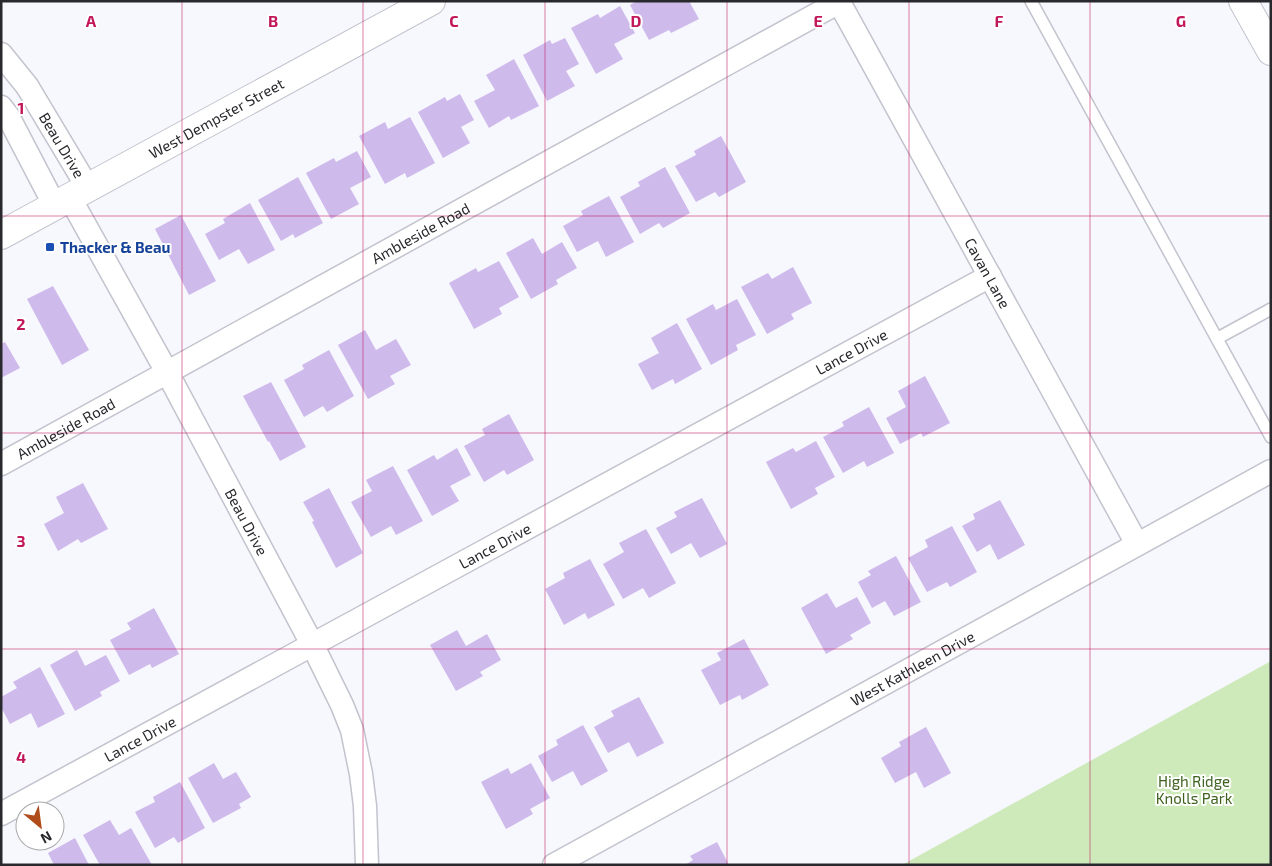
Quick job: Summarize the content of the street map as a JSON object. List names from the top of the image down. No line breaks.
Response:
{"streets":{"main road":["West Dempster Street"],"street":["Beau Drive","Ambleside Road","Cavan Lane","Lance Drive","West Kathleen Drive"]},"crossings":[["West Dempster Street","Beau Drive"],["Beau Drive","Ambleside Road"],["Beau Drive","Lance Drive"],["Ambleside Road","Cavan Lane"],["Cavan Lane","Lance Drive"],["Cavan Lane","West Kathleen Drive"]],"parks":["High Ridge Knolls Park"],"places":{"transit":["Thacker & Beau"]},"north":"bottom right","grid":{"columns":["A","B","C","D","E","F","G"],"rows":["1","2","3","4"]}}
